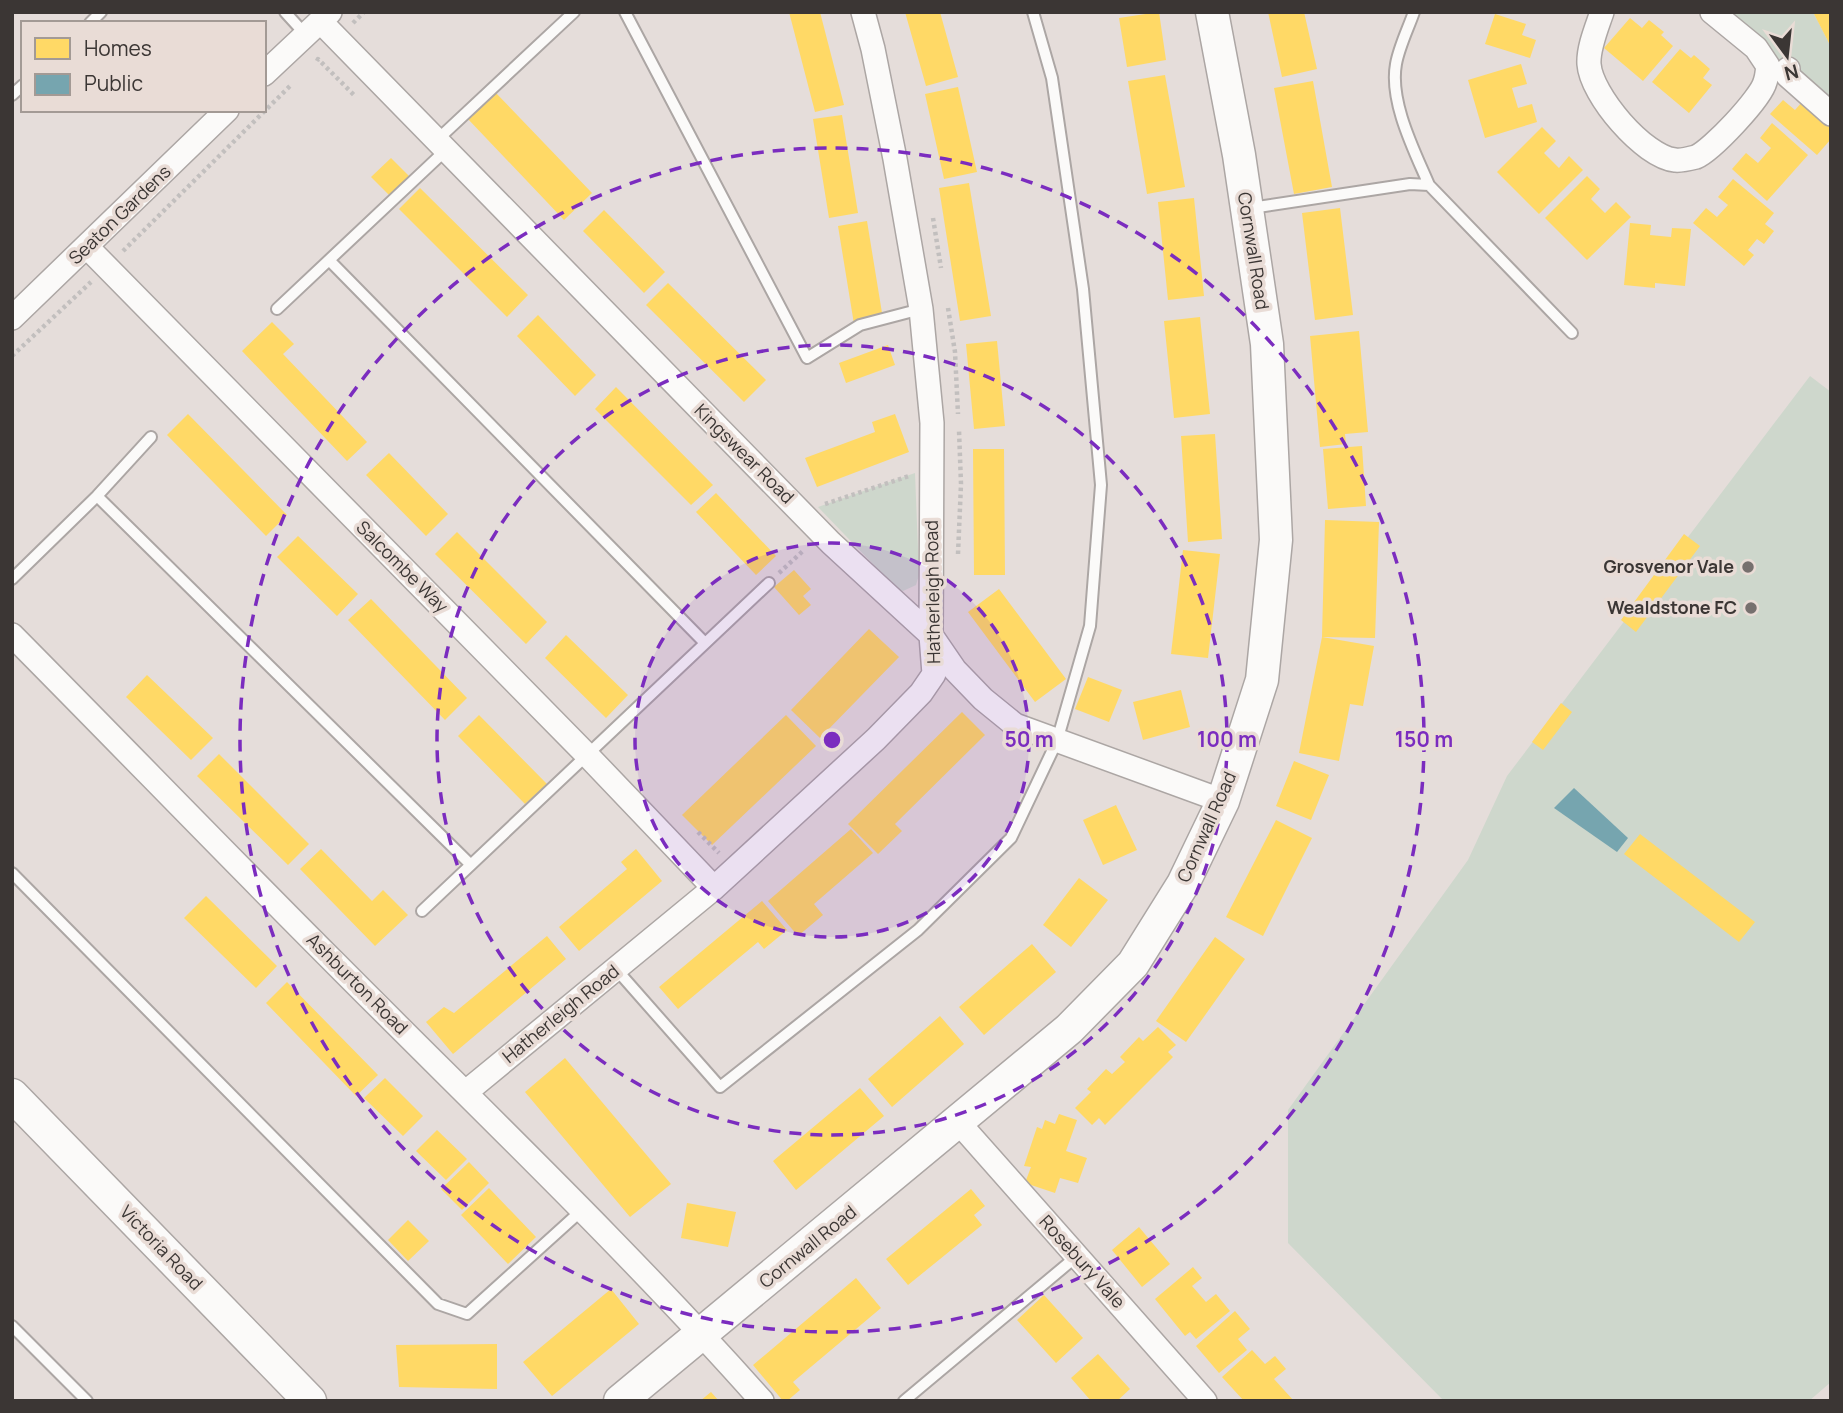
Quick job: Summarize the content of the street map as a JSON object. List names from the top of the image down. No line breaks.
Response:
{"streets":{"street":["Seaton Gardens","Cornwall Road","Kingswear Road","Salcombe Way","Hatherleigh Road","Ashburton Road","Victoria Road","Rosebury Vale"]},"crossings":[["Seaton Gardens","Salcombe Way"],["Cornwall Road","Kingswear Road"],["Cornwall Road","Ashburton Road"],["Cornwall Road","Rosebury Vale"],["Kingswear Road","Hatherleigh Road"],["Salcombe Way","Hatherleigh Road"],["Hatherleigh Road","Ashburton Road"]],"places":["Grosvenor Vale","Wealdstone FC"],"legend":["Homes","Public"],"north":"bottom","rings":["50 m","100 m","150 m"]}
